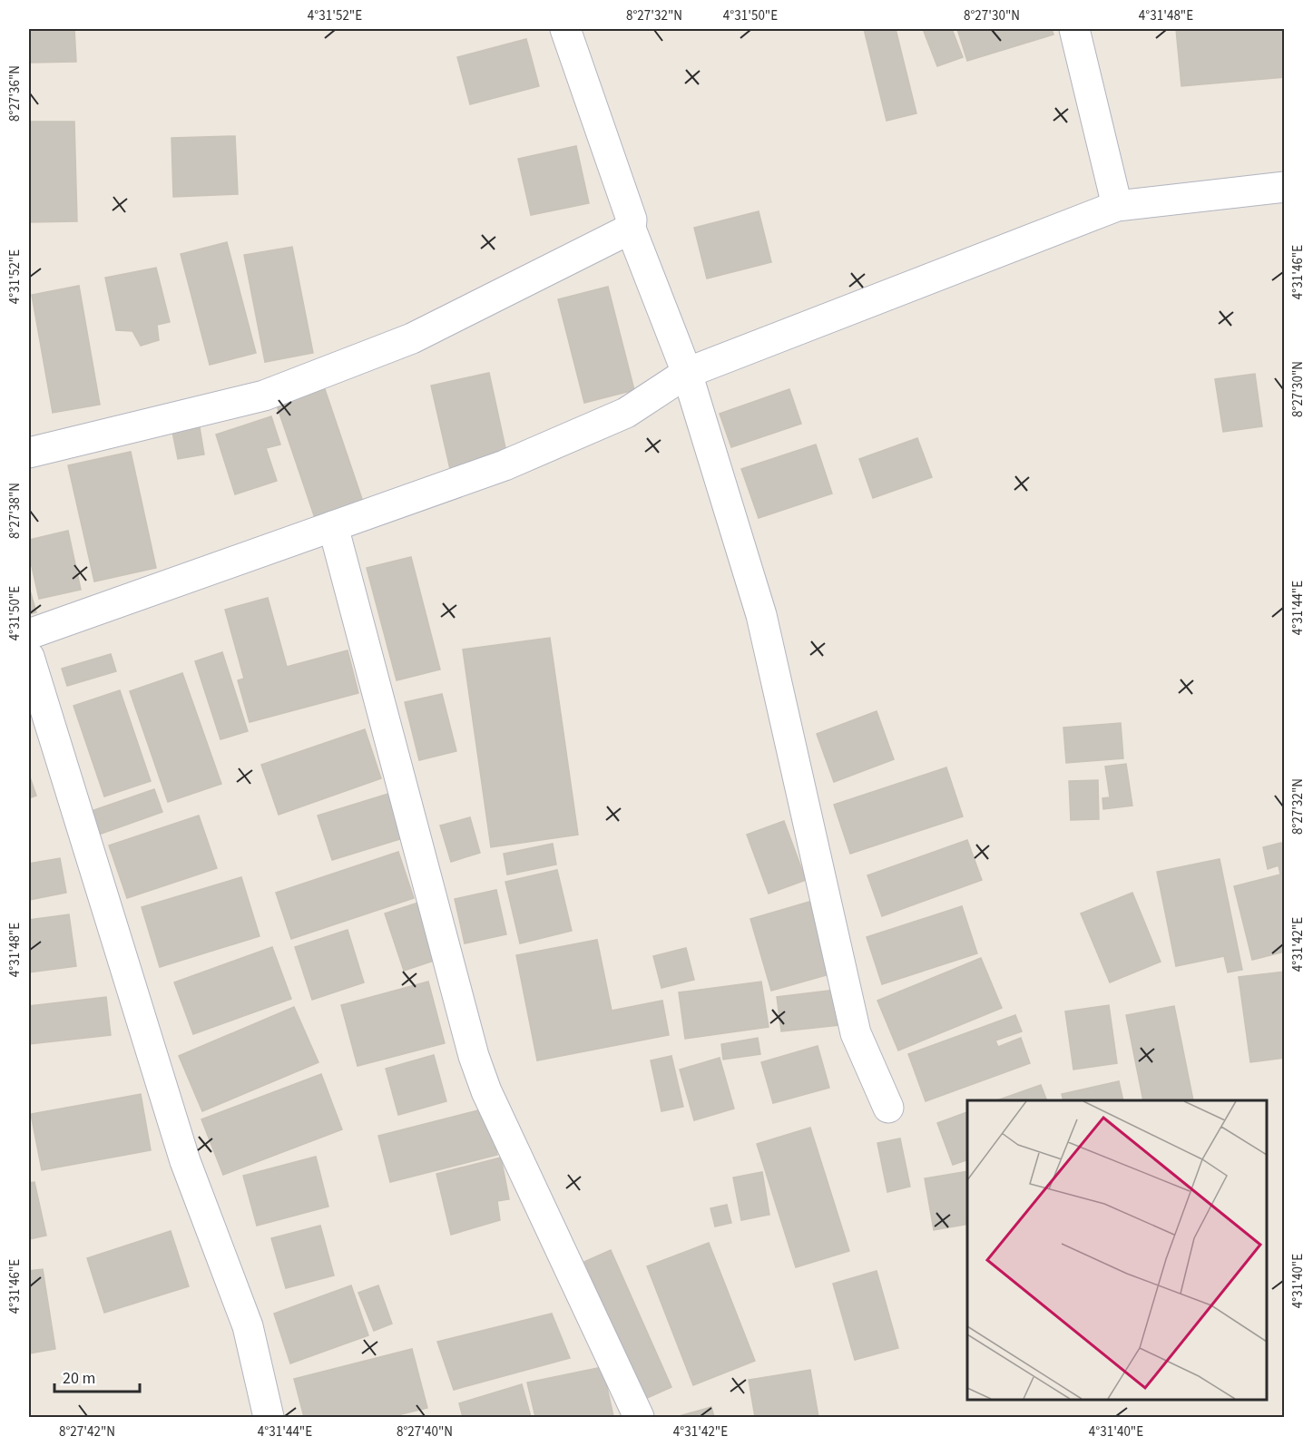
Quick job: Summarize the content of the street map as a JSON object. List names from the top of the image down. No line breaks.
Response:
{"scale_bar":"20 m","coordinates":["4°31'52\"E","8°27'32\"N","4°31'50\"E","8°27'30\"N","4°31'48\"E","8°27'36\"N","4°31'46\"E","8°27'38\"N","4°31'44\"E","4°31'42\"E","4°31'40\"E","8°27'42\"N","8°27'40\"N"]}
